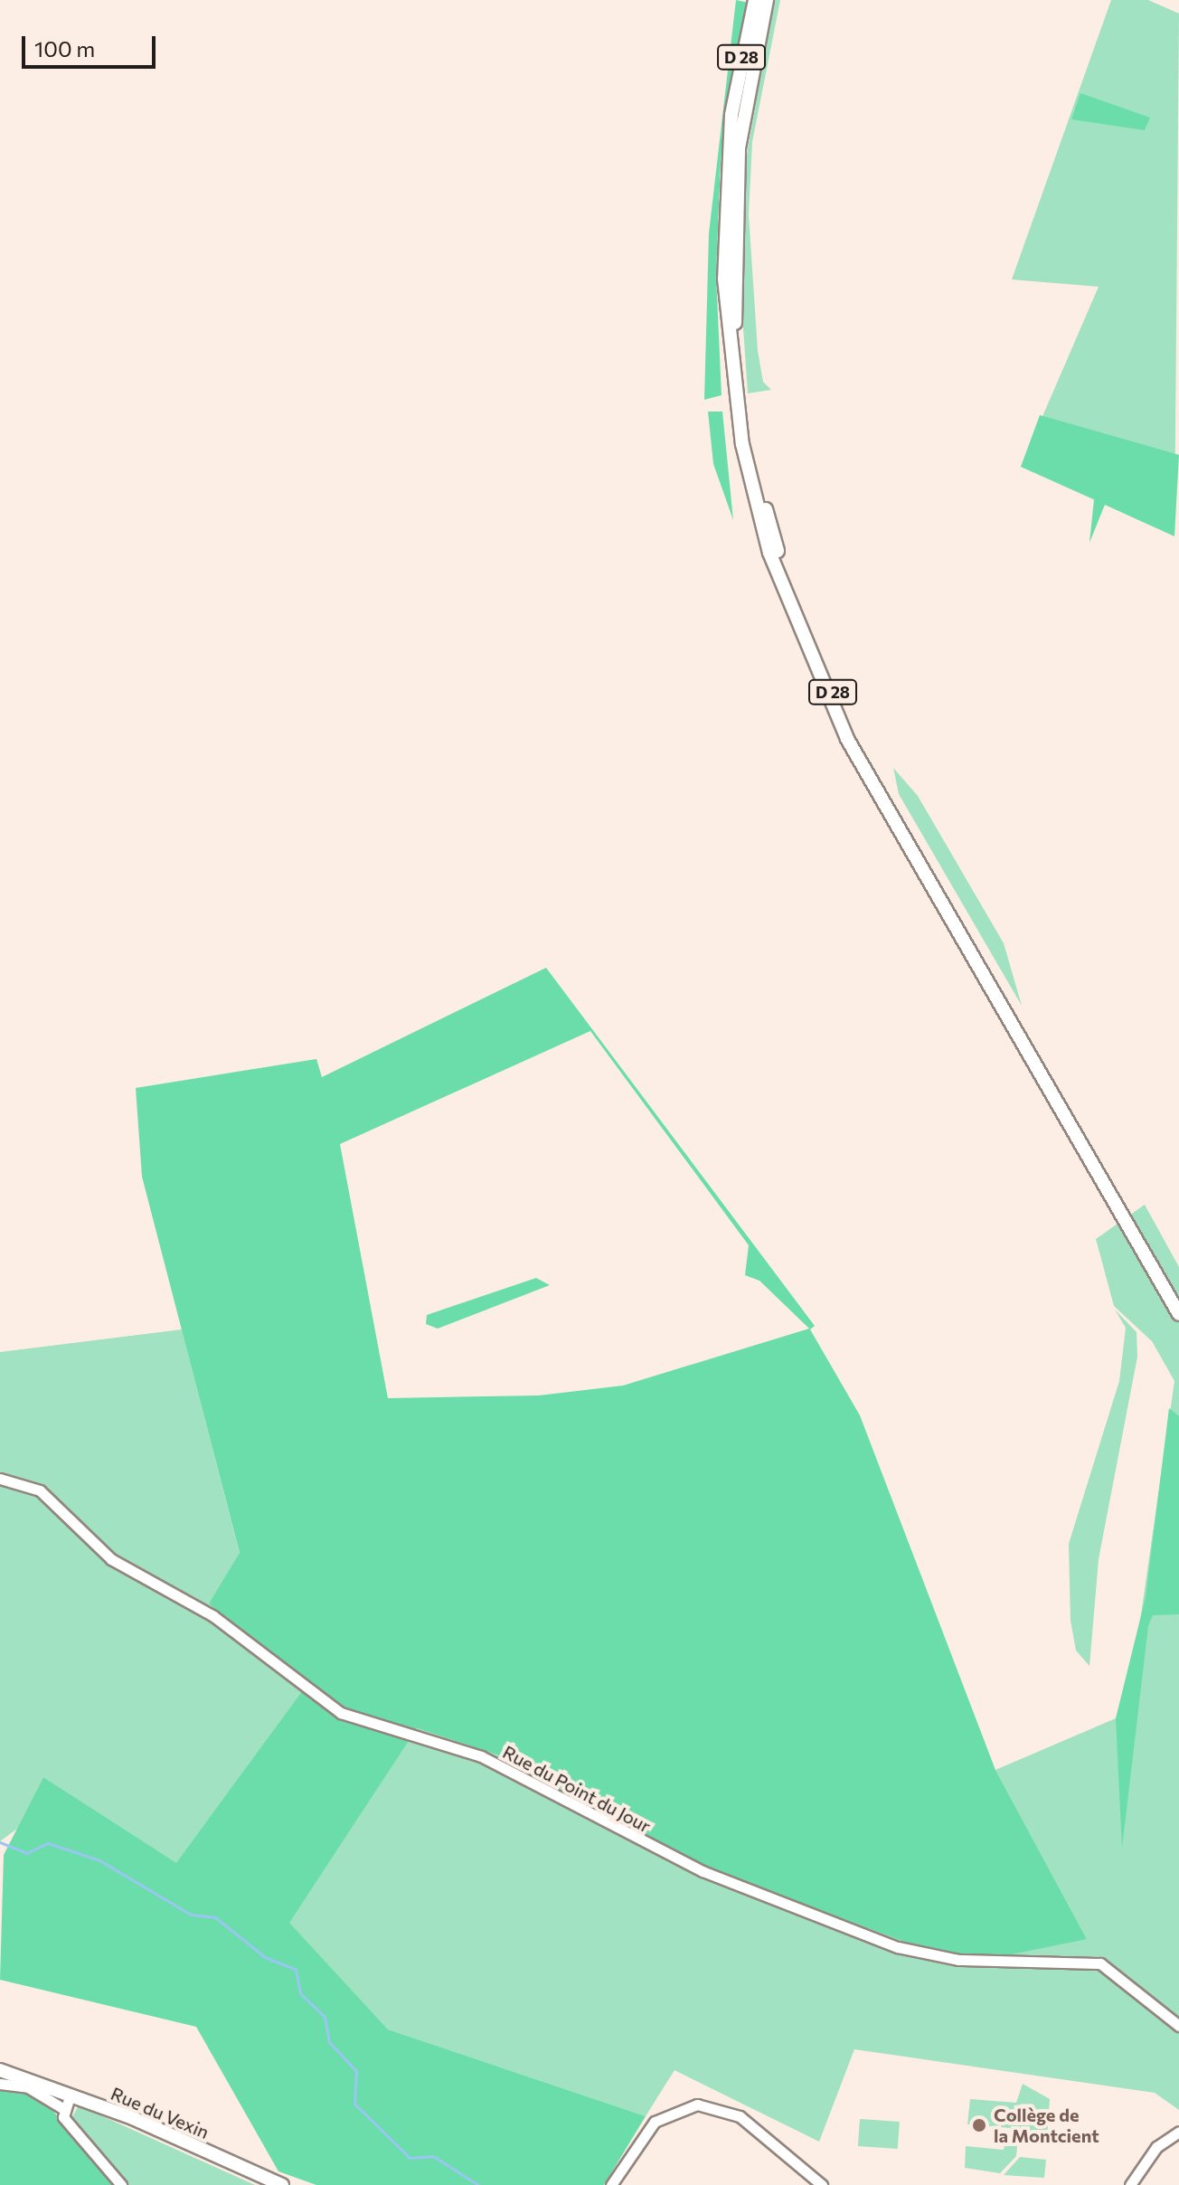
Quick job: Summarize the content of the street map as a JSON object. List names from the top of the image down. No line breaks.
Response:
{"streets":{"main road":["D 28","Rue du Vexin"],"street":["Rue du Point du Jour"]},"places":["Collège de la Montcient"],"scale_bar":"100 m"}
